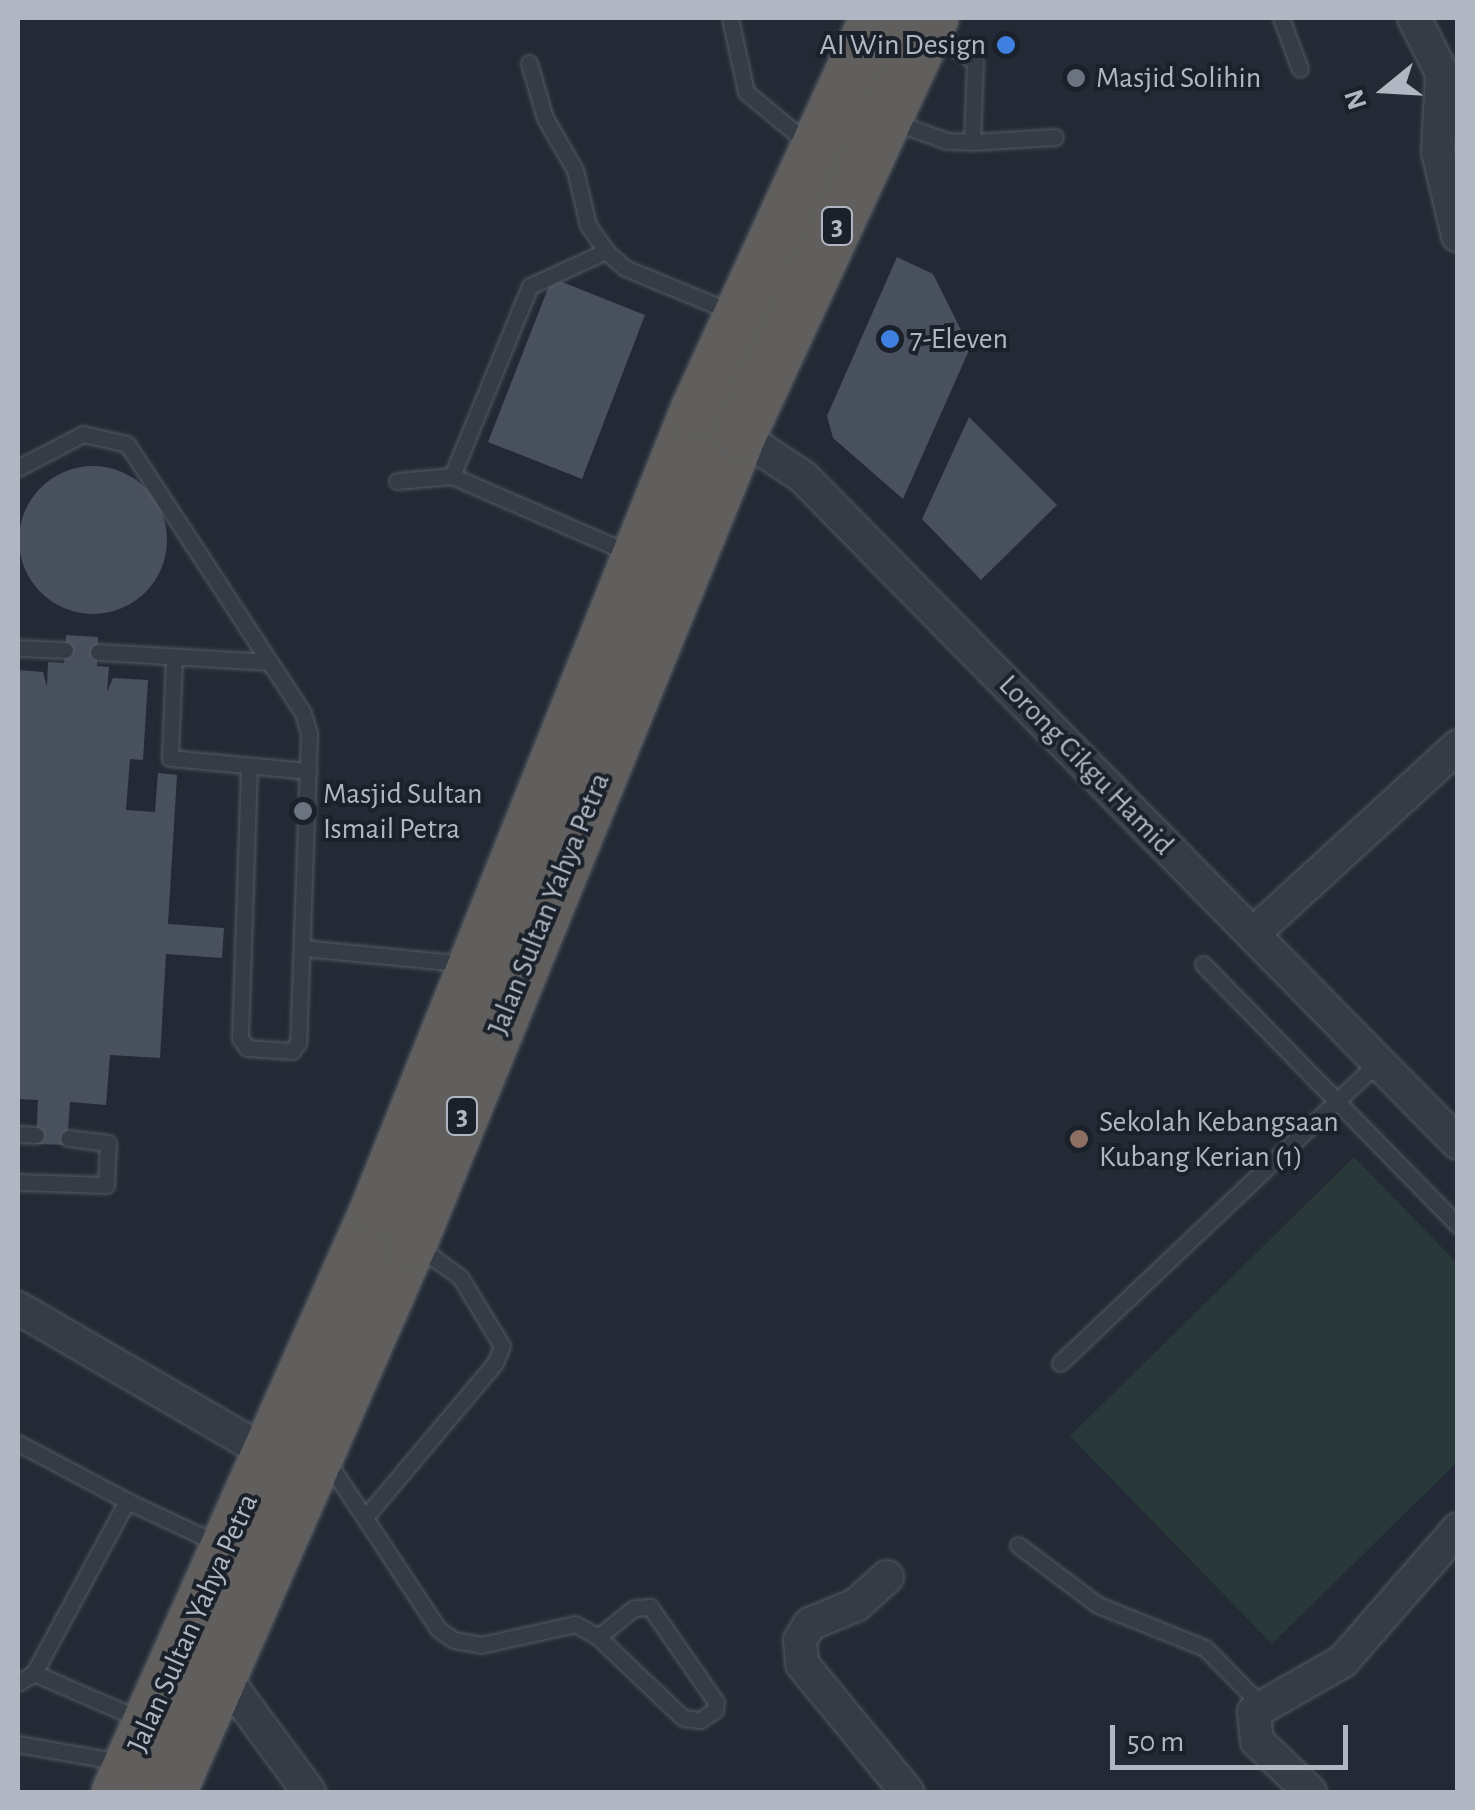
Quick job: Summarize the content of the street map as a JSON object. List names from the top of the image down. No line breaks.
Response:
{"streets":{"highway":["3","Jalan Sultan Yahya Petra"],"street":["Lorong Cikgu Hamid"]},"crossings":[["Lorong Cikgu Hamid","Jalan Sultan Yahya Petra"]],"places":["AI Win Design","Masjid Solihin","7-Eleven","Masjid Sultan Ismail Petra","Sekolah Kebangsaan Kubang Kerian (1)"],"scale_bar":"50 m","north":"left"}
